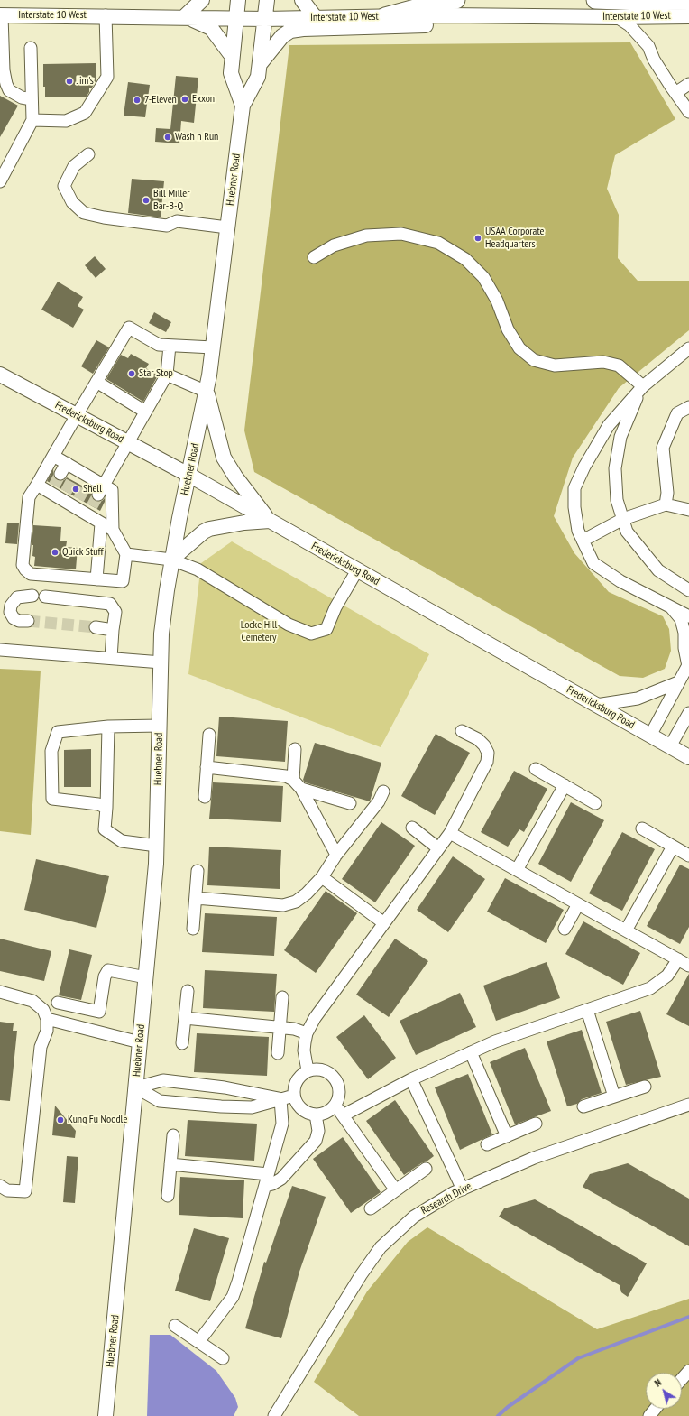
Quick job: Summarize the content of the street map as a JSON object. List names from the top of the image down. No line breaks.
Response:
{"streets":{"main road":["Interstate 10 West","Huebner Road","Fredericksburg Road"],"street":["Research Drive"]},"crossings":[["Interstate 10 West","Huebner Road"],["Huebner Road","Fredericksburg Road"]],"parks":["Locke Hill Cemetery"],"places":["Jim's","Exxon","7-Eleven","Wash n Run","Bill Miller Bar-B-Q","USAA Corporate Headquarters","Star Stop","Shell","Quick Stuff","Kung Fu Noodle"],"north":"top left"}
